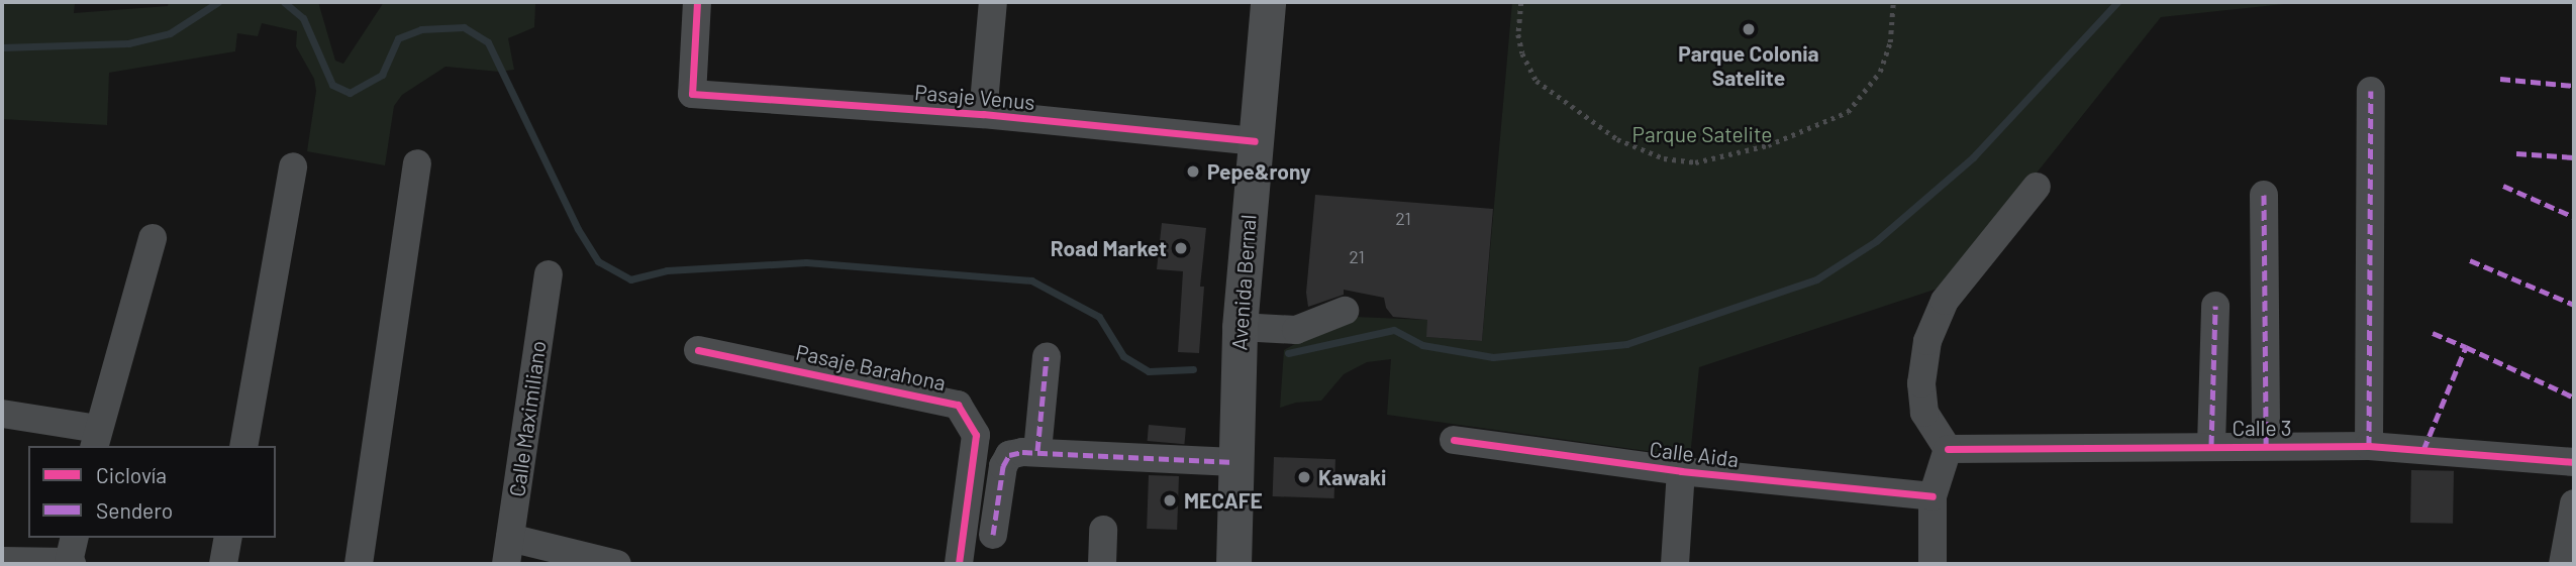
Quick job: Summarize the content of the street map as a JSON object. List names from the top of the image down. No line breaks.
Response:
{"streets":{"main road":["Avenida Bernal"],"street":["Pasaje Venus","Pasaje Barahona","Calle Maximiliano","Calle 3","Calle Aida"]},"crossings":[["Pasaje Venus","Avenida Bernal"]],"parks":["Parque Satelite"],"places":["Parque Colonia Satelite","Pepe&rony","Road Market","Kawaki","MECAFE"],"house_numbers":["21","21"],"legend":["Ciclovía","Sendero"]}
